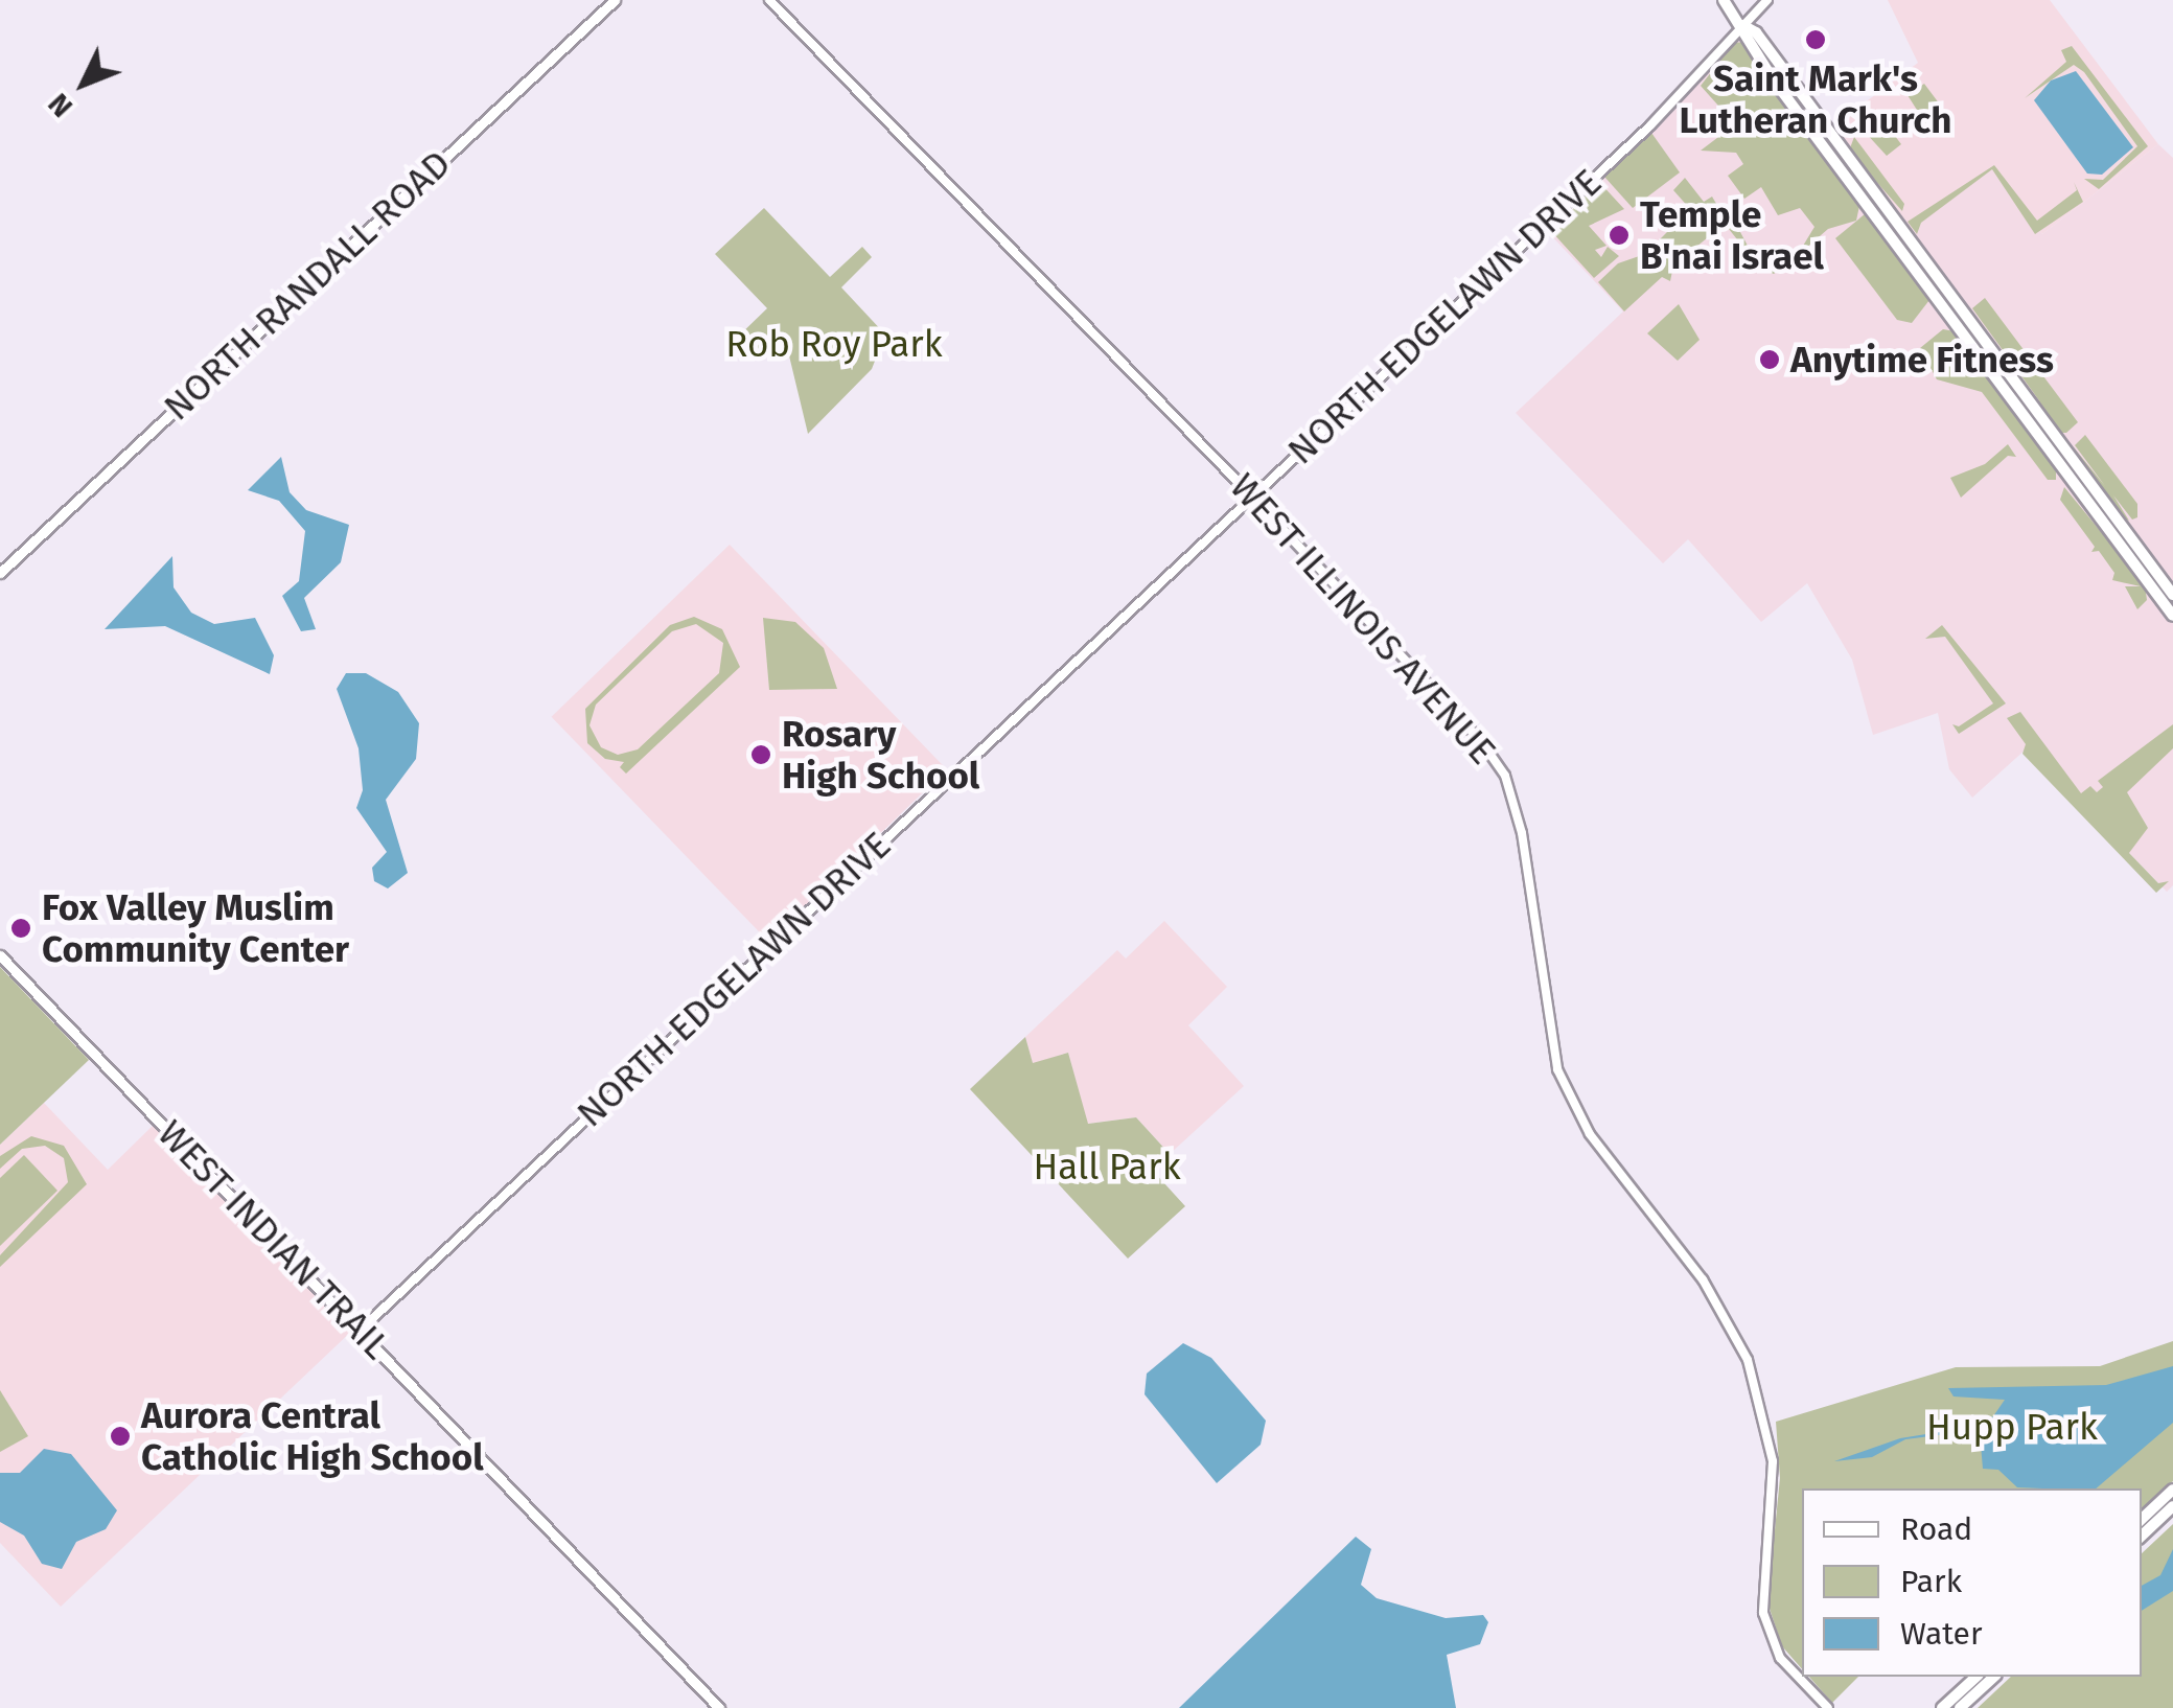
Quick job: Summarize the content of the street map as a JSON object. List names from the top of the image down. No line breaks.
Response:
{"streets":{"main road":["NORTH RANDALL ROAD","WEST INDIAN TRAIL"],"street":["NORTH EDGELAWN DRIVE","WEST ILLINOIS AVENUE"]},"crossings":[["NORTH EDGELAWN DRIVE","WEST ILLINOIS AVENUE"],["NORTH EDGELAWN DRIVE","WEST INDIAN TRAIL"]],"parks":["Rob Roy Park","Hall Park","Hupp Park"],"places":["Saint Mark's Lutheran Church","Temple B'nai Israel","Anytime Fitness","Rosary High School","Fox Valley Muslim Community Center","Aurora Central Catholic High School"],"legend":["Road","Park","Water"],"north":"bottom left"}
